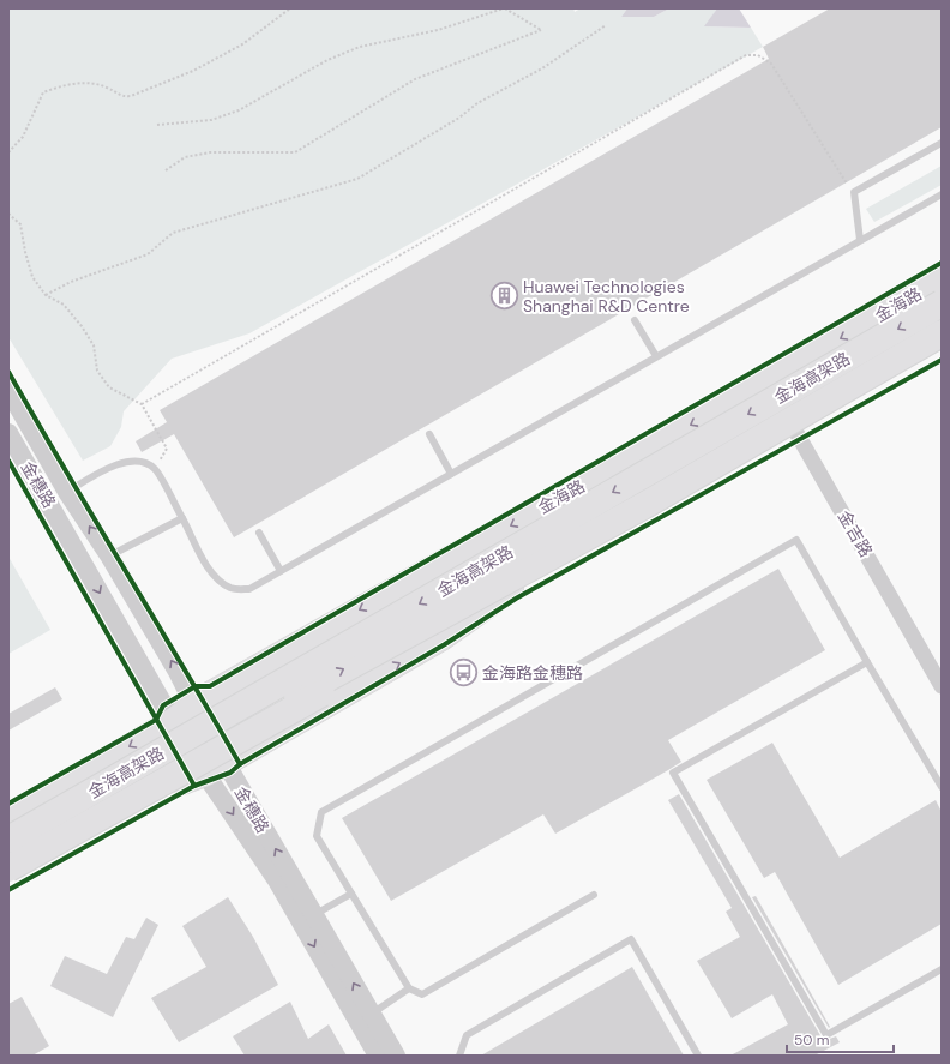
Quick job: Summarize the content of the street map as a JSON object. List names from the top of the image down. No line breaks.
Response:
{"streets":{"highway":["金海高架路"],"main road":["金海路"],"street":["金穗路","金吉路"]},"crossings":[["金海路","金穗路"],["金海路","金吉路"]],"places":{"building":["Huawei Technologies Shanghai R&D Centre"],"bus stop":["金海路金穗路"]},"scale_bar":"50 m"}
